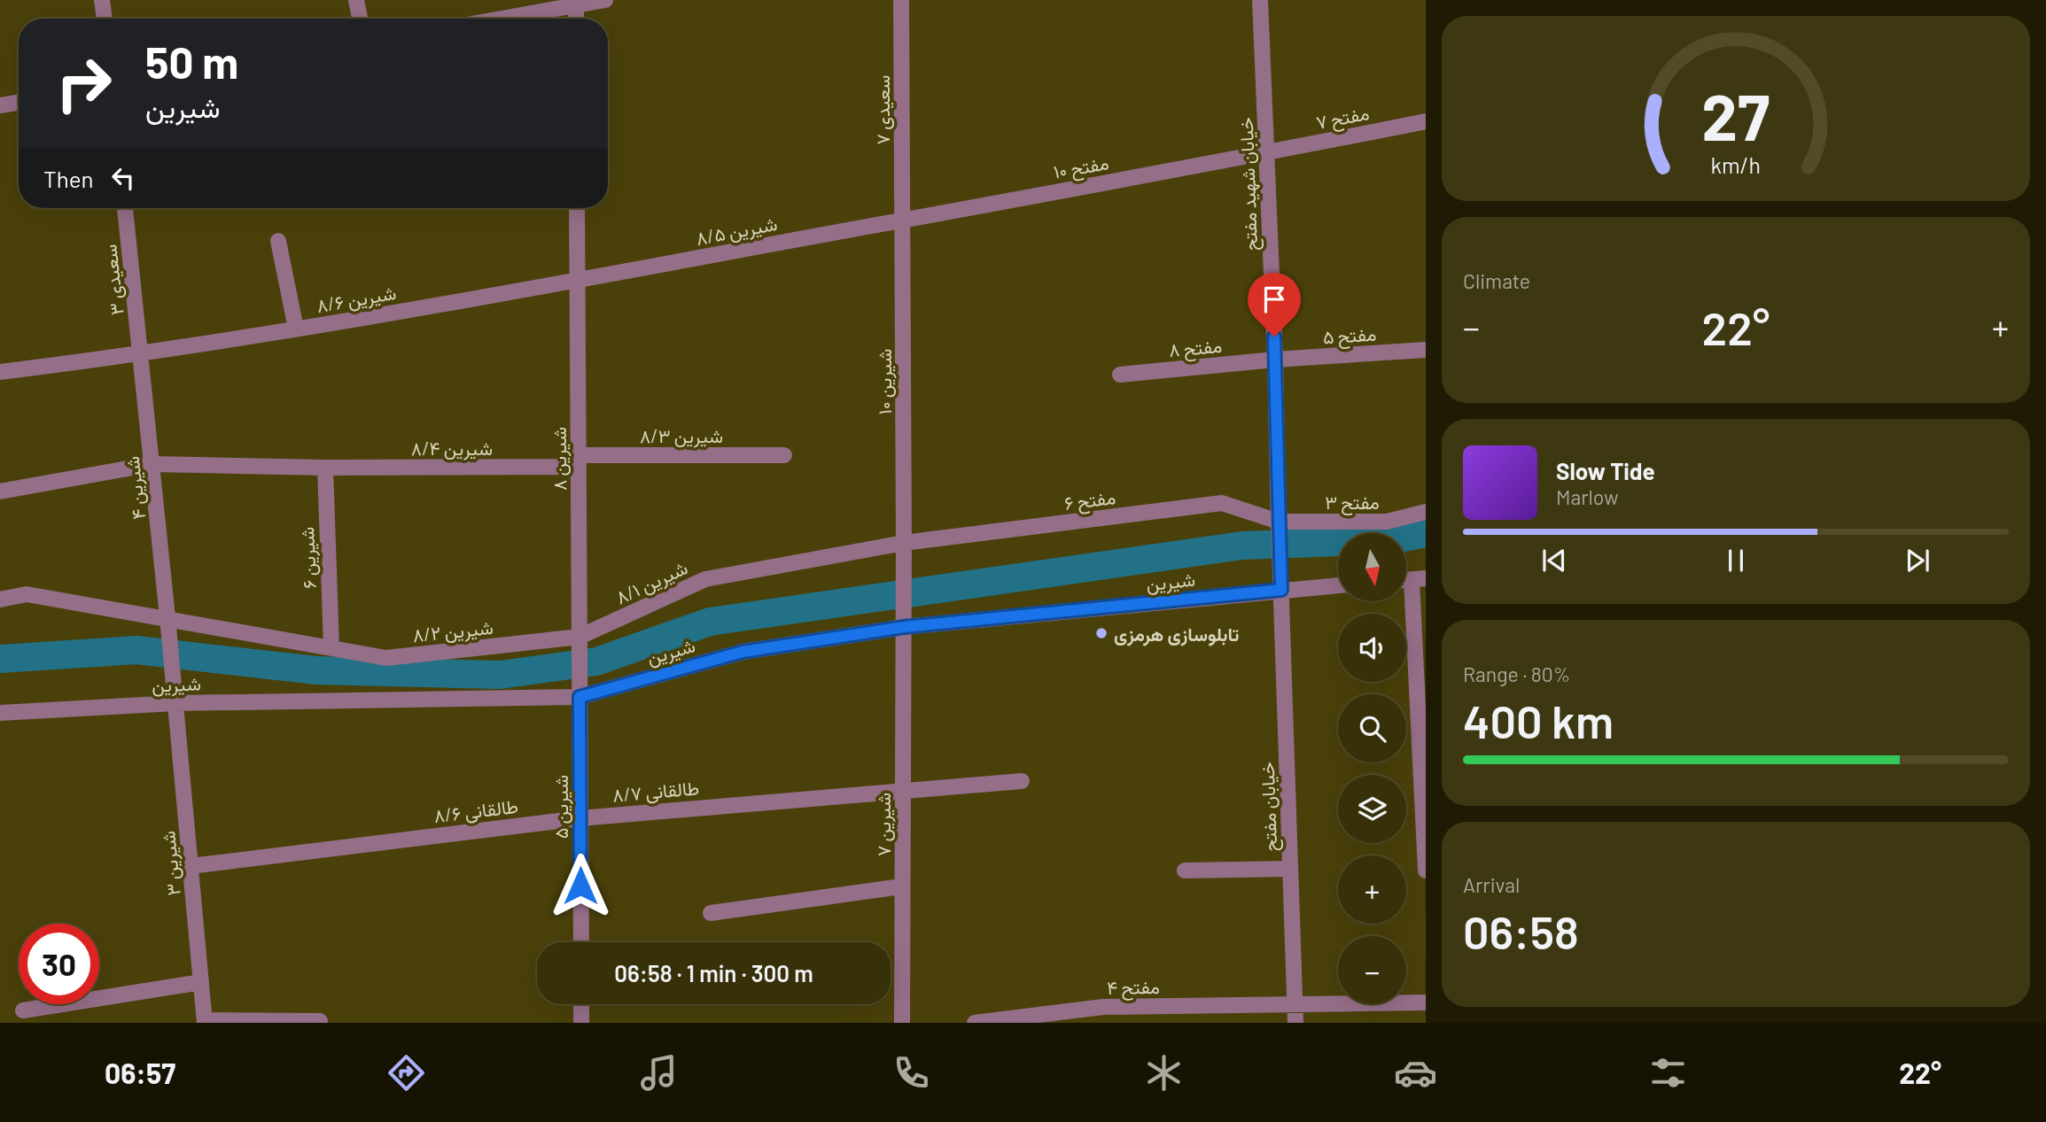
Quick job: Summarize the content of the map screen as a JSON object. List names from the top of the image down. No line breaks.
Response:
{"streets":{"street":["سعیدی ۷","مفتح ۷","مفتح ۱۰","خیابان شهید مفتح","شیرین ۸/۵","سعیدی ۳","شیرین ۸/۶","مفتح ۵","مفتح ۸","شیرین ۱۰","شیرین ۸/۳","شیرین ۸/۴","شیرین ۸","شیرین ۴","مفتح ۶","مفتح ۳","شیرین ۶","شیرین","شیرین ۸/۱","شیرین ۸/۲","طالقانی ۸/۷","شیرین ۵","خیابان مفتح","طالقانی ۸/۶","شیرین ۷","شیرین ۳","مفتح ۴"]},"crossings":[["سعیدی ۷","مفتح ۱۰"],["سعیدی ۷","شیرین ۸/۵"],["سعیدی ۷","شیرین ۱۰"],["مفتح ۷","مفتح ۱۰"],["مفتح ۷","خیابان شهید مفتح"],["مفتح ۱۰","خیابان شهید مفتح"],["مفتح ۱۰","شیرین ۸/۵"],["مفتح ۱۰","شیرین ۱۰"],["خیابان شهید مفتح","مفتح ۵"],["خیابان شهید مفتح","مفتح ۸"],["خیابان شهید مفتح","مفتح ۶"],["خیابان شهید مفتح","مفتح ۳"],["خیابان شهید مفتح","شیرین"],["خیابان شهید مفتح","خیابان مفتح"],["شیرین ۸/۵","شیرین ۸/۶"],["شیرین ۸/۵","شیرین ۱۰"],["شیرین ۸/۵","شیرین ۸"],["سعیدی ۳","شیرین ۸/۶"],["سعیدی ۳","شیرین ۴"],["شیرین ۸/۶","شیرین ۸"],["شیرین ۸/۶","شیرین ۴"],["مفتح ۵","مفتح ۸"],["شیرین ۱۰","مفتح ۶"],["شیرین ۱۰","شیرین"],["شیرین ۱۰","شیرین ۷"],["شیرین ۸/۳","شیرین ۸/۴"],["شیرین ۸/۳","شیرین ۸"],["شیرین ۸/۴","شیرین ۸"],["شیرین ۸/۴","شیرین ۴"],["شیرین ۸/۴","شیرین ۶"],["شیرین ۸","شیرین"],["شیرین ۸","شیرین ۸/۱"],["شیرین ۸","شیرین ۸/۲"],["شیرین ۸","شیرین ۵"],["شیرین ۴","شیرین"],["شیرین ۴","شیرین ۸/۲"],["شیرین ۴","شیرین ۳"],["مفتح ۶","مفتح ۳"],["مفتح ۶","شیرین ۸/۱"],["شیرین ۶","شیرین ۸/۲"],["شیرین","شیرین ۵"],["شیرین","خیابان مفتح"],["شیرین","شیرین ۷"],["شیرین","شیرین ۳"],["شیرین ۸/۱","شیرین ۸/۲"],["طالقانی ۸/۷","شیرین ۵"],["طالقانی ۸/۷","طالقانی ۸/۶"],["طالقانی ۸/۷","شیرین ۷"],["شیرین ۵","طالقانی ۸/۶"],["خیابان مفتح","مفتح ۴"],["طالقانی ۸/۶","شیرین ۳"]],"places":["تابلوسازی هرمزی"],"north":"bottom","page":{"turn":["50 m","شیرین"],"then":"Then","tile":["Climate",["Range · 80%","400 km"],["Arrival","06:58"]],"heat":["−","22°","+"],"song":["Slow Tide","Marlow"],"map_buttons":["+","−"],"limit":"30","trip":"06:58 · 1 min · 300 m","tabs":["06:57","22°"],"gauge":["27","km/h"]}}
